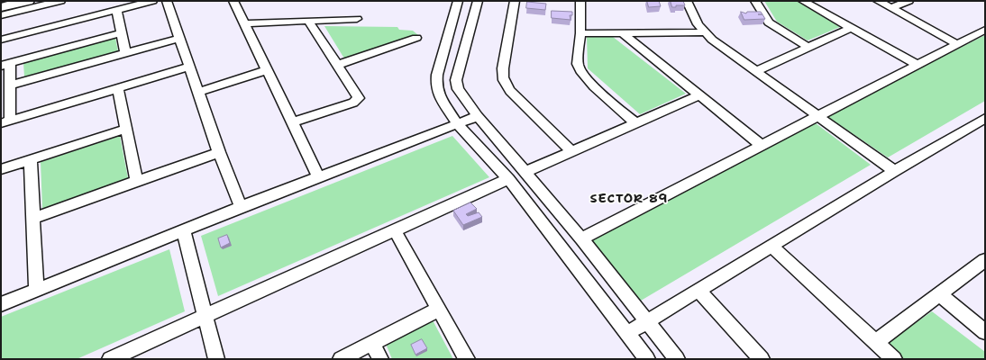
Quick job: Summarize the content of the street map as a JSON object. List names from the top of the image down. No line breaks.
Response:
{"districts":["SECTOR 89"]}
